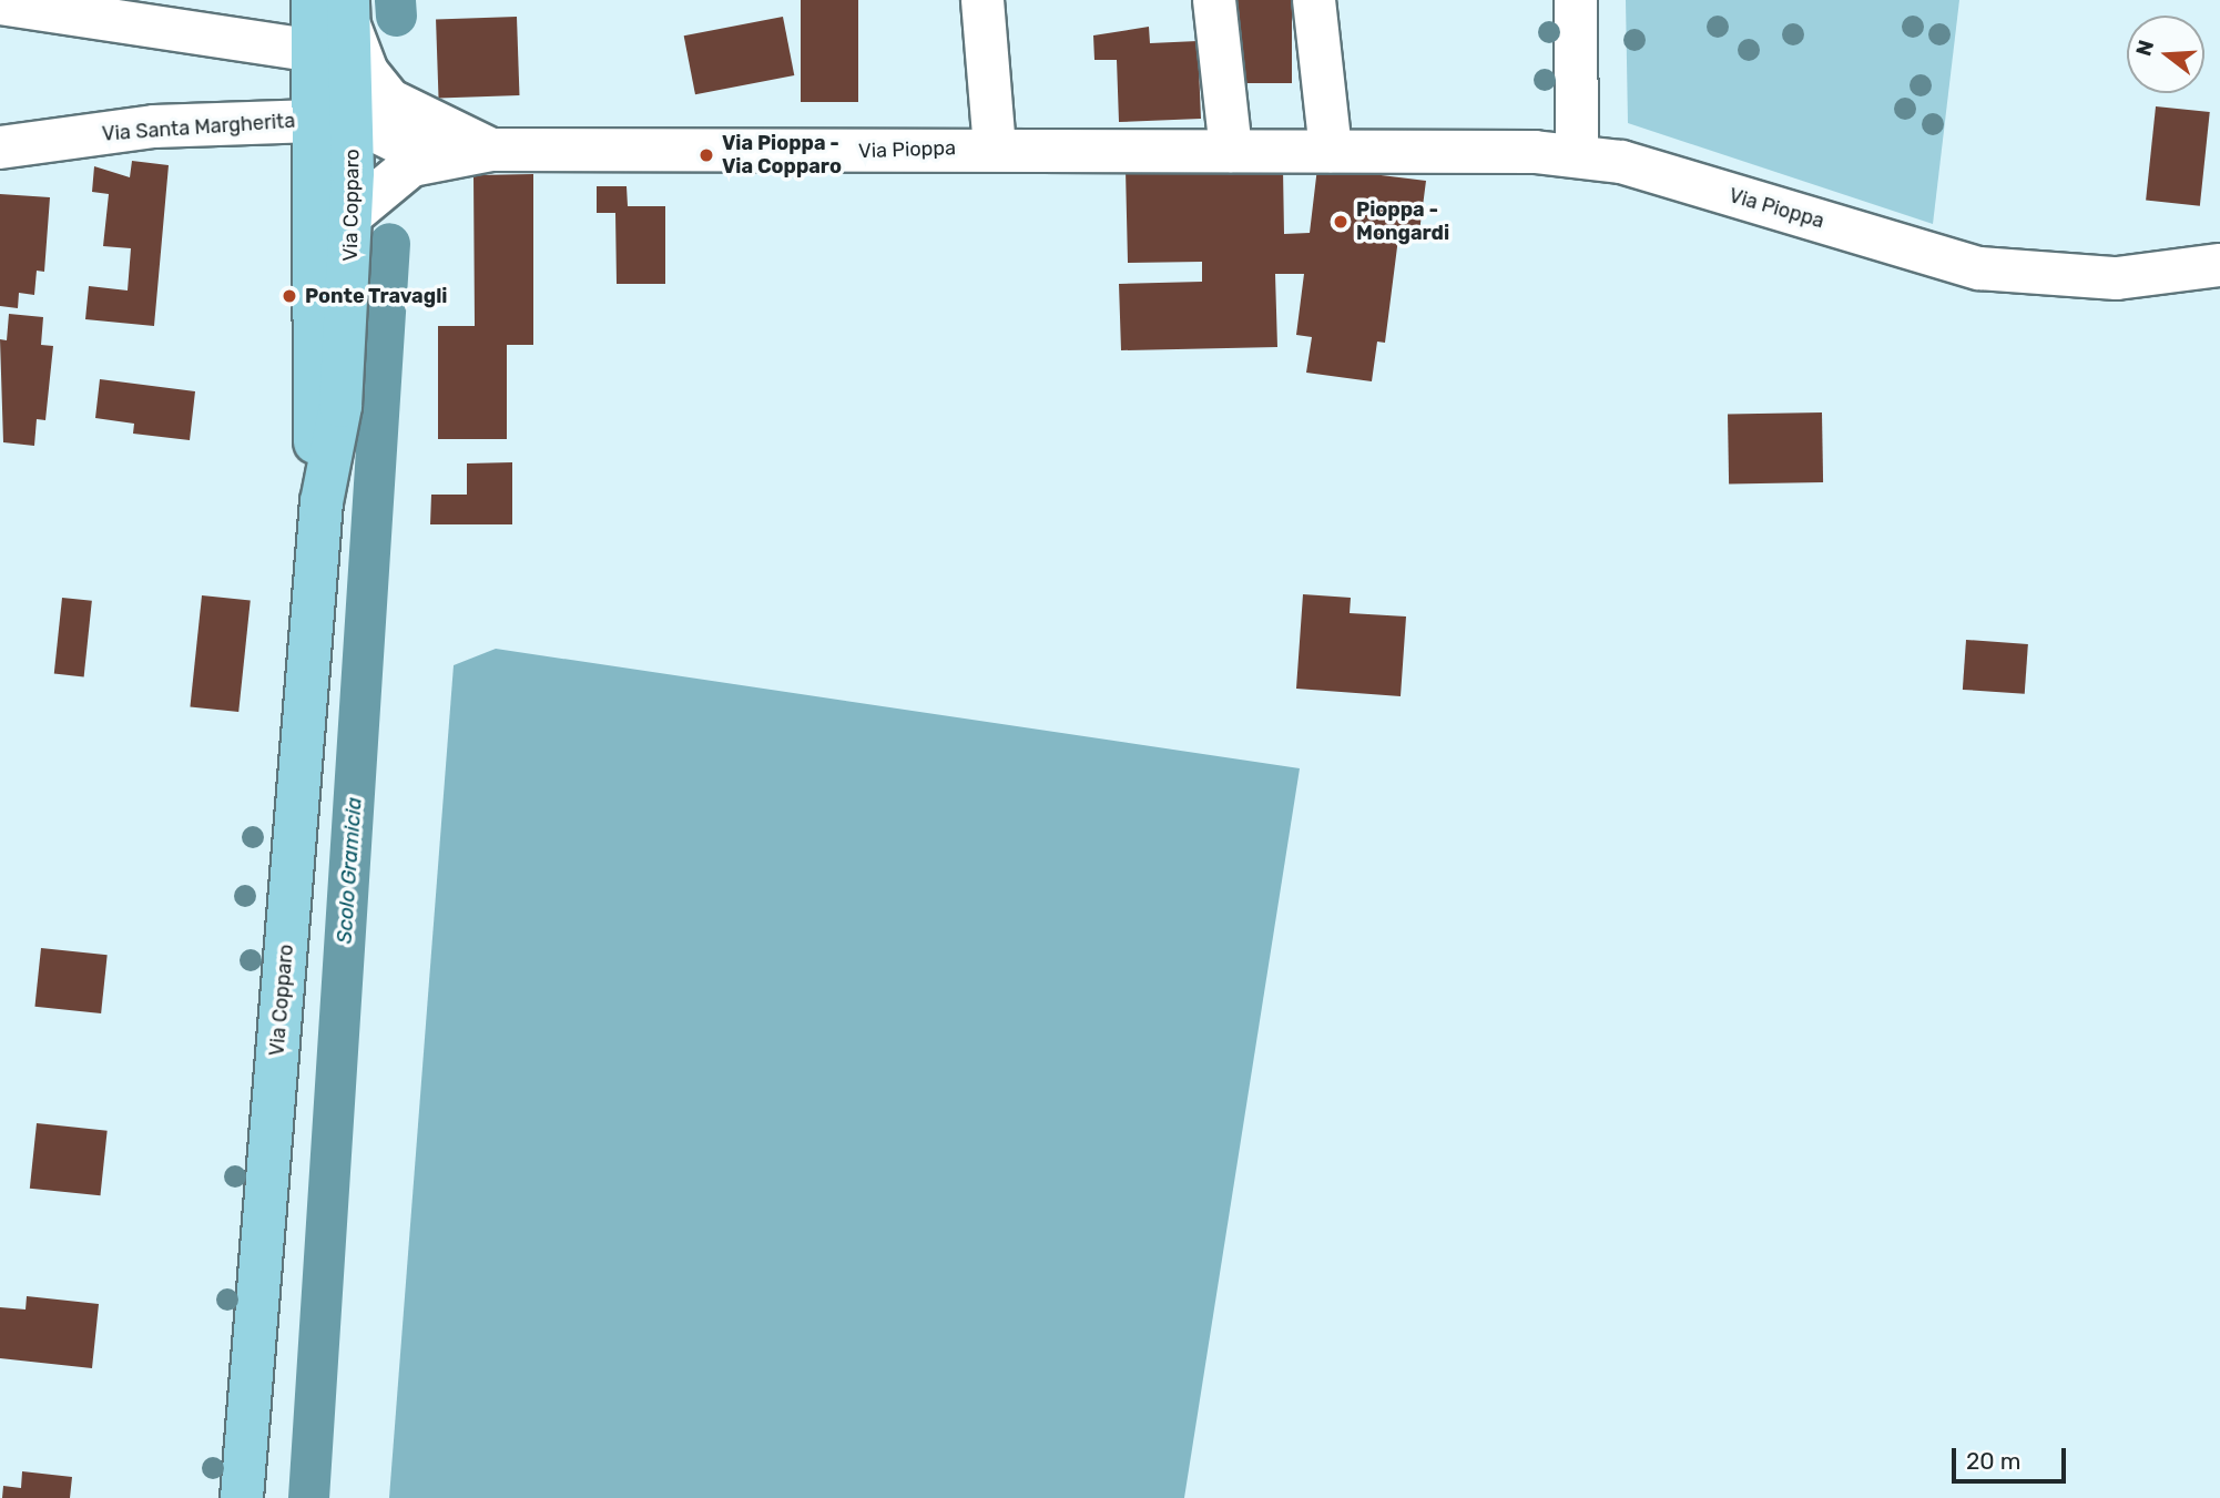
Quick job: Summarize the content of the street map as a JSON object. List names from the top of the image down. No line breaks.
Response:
{"streets":{"main road":["Via Copparo"],"street":["Via Santa Margherita","Via Pioppa"]},"crossings":[["Via Santa Margherita","Via Copparo"],["Via Pioppa","Via Copparo"]],"water":["Scolo Gramicia"],"places":["Via Pioppa - Via Copparo","Pioppa - Mongardi","Ponte Travagli"],"scale_bar":"20 m","north":"left"}
